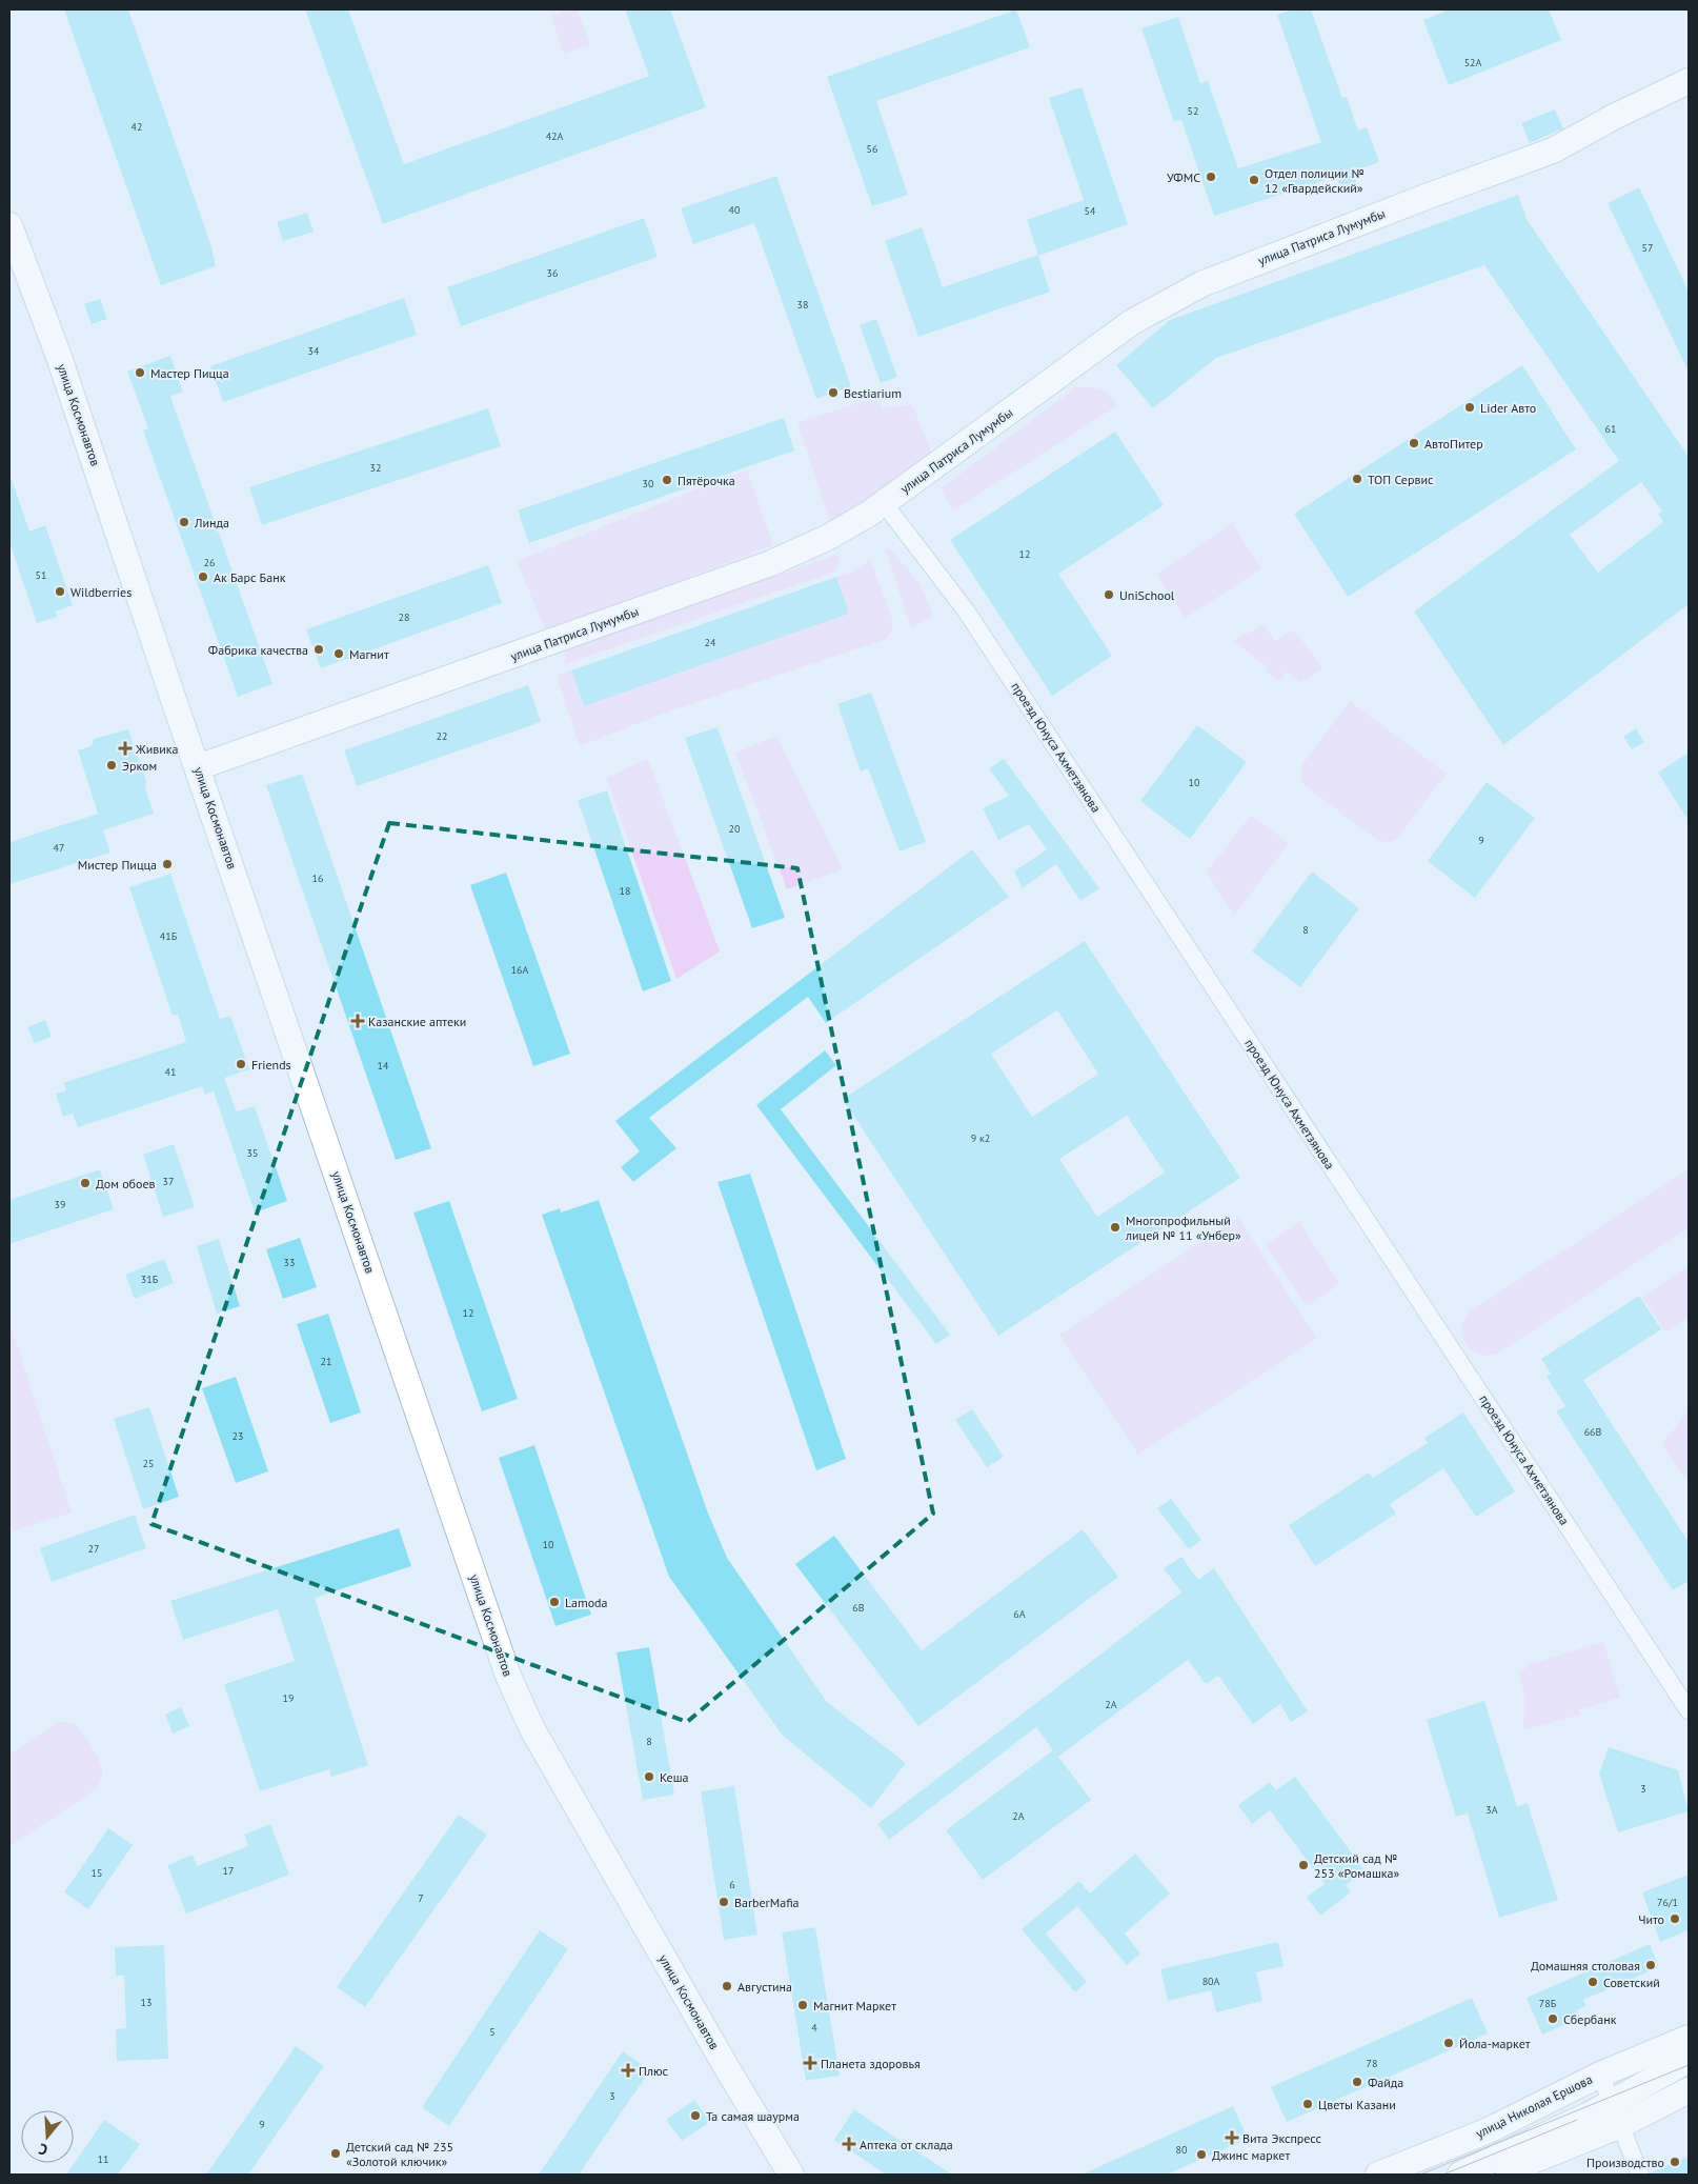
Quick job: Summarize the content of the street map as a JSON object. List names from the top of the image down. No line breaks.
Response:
{"streets":{"street":["улица Патриса Лумумбы","улица Космонавтов","проезд Юнуса Ахметзянова","улица Николая Ершова"]},"crossings":[["улица Патриса Лумумбы","улица Космонавтов"],["улица Патриса Лумумбы","проезд Юнуса Ахметзянова"]],"places":{"other":["УФМС","Отдел полиции № 12 «Гвардейский»","Мастер Пицца","Bestiarium","Lider Авто","АвтоПитер","ТОП Сервис","Пятёрочка","Линда","Ак Барс Банк","Wildberries","UniSchool","Фабрика качества","Магнит","Эрком","Мистер Пицца","Friends","Дом обоев","Многопрофильный лицей № 11 «Унбер»","Lamoda","Кеша","Детский сад № 253 «Ромашка»","BarberMafia","Чито","Домашняя столовая","Советский","Августина","Магнит Маркет","Сбербанк","Йола-маркет","Файда","Цветы Казани","Та самая шаурма","Детский сад № 235 «Золотой ключик»","Джинс маркет","Производство"],"health":["Живика","Казанские аптеки","Планета здоровья","Плюс","Вита Экспресс","Аптека от склада"]},"house_numbers":["52А","52","42","42А","56","40","54","57","36","38","34","61","32","30","12","26","51","28","24","22","10","20","9","47","16","18","8","41Б","16А","14","41","9 к2","35","37","39","33","31Б","12","21","66В","23","25","10","27","6В","6А","19","2А","8","3","3А","2А","17","15","6","7","76/1","80А","13","78Б","4","5","78","3","9","80","11"],"north":"bottom"}
